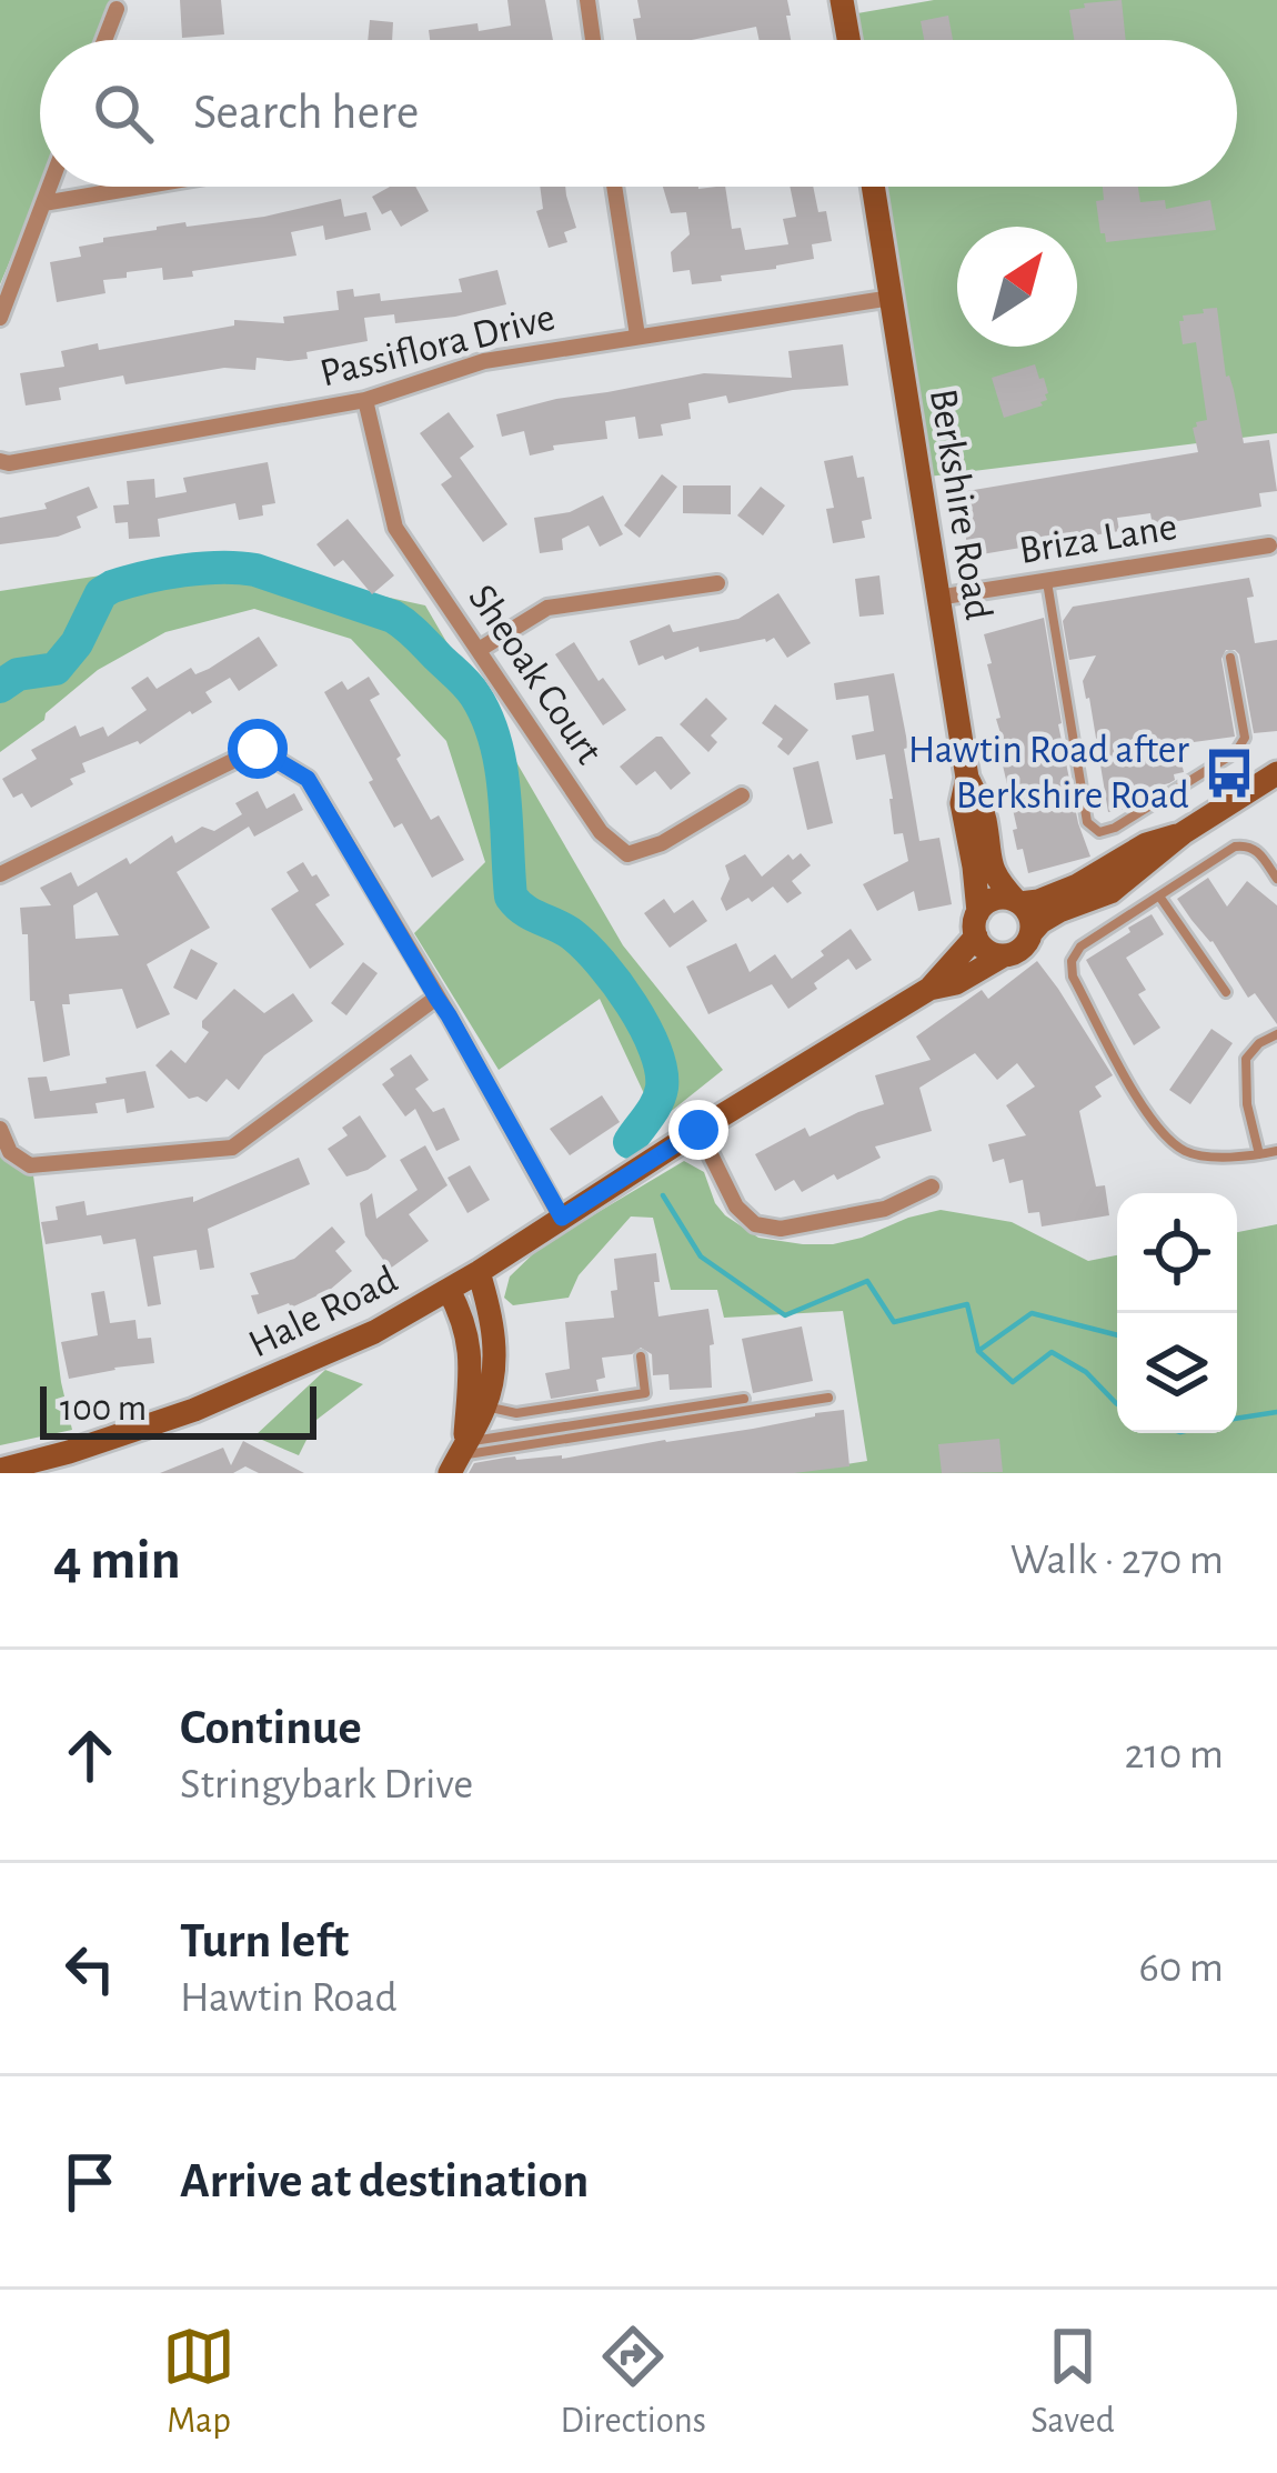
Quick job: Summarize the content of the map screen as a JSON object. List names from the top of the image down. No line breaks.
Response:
{"streets":{"main road":["Berkshire Road","Hale Road"],"street":["Passiflora Drive","Briza Lane","Sheoak Court"]},"crossings":[["Passiflora Drive","Berkshire Road"],["Passiflora Drive","Sheoak Court"],["Berkshire Road","Briza Lane"]],"places":{"bus stop":["Hawtin Road after Berkshire Road"]},"scale_bar":"100 m","north":"top right","page":{"search":"Search here","scale":"100 m","heading":["4 min","Walk · 270 m"],"list":[["Continue","Stringybark Drive","210 m"],["Turn left","Hawtin Road","60 m"],"Arrive at destination"],"nav":["Map","Directions","Saved"]}}
